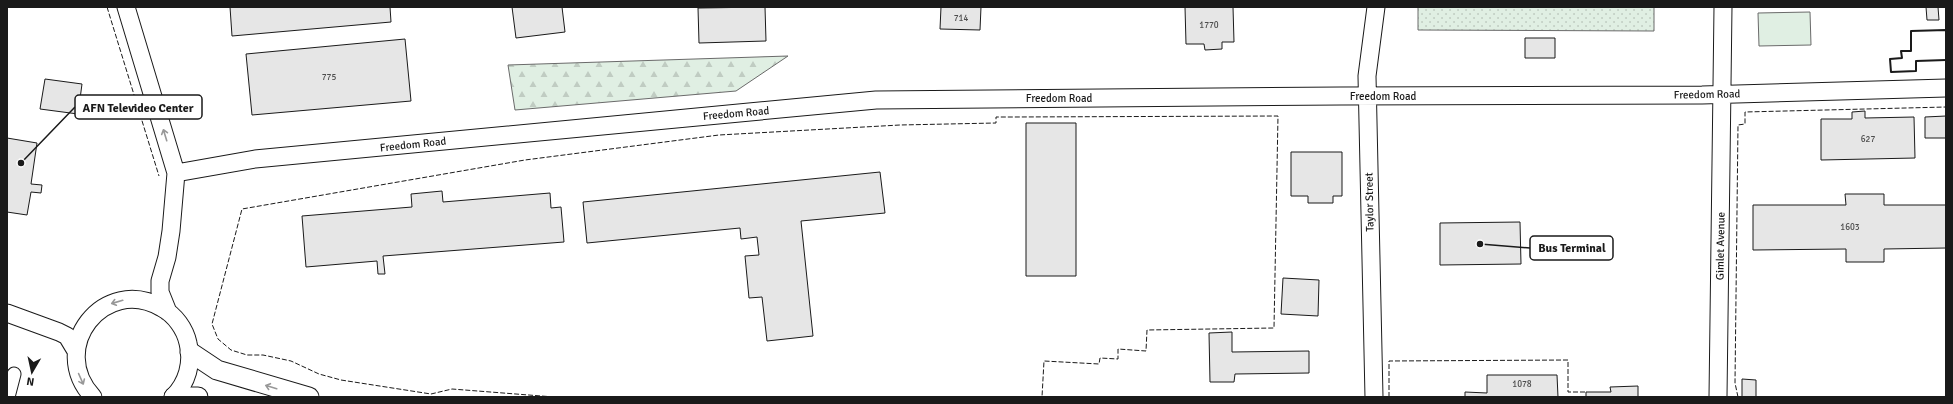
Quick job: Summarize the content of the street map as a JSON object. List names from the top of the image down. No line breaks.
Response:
{"streets":{"street":["Freedom Road","Taylor Street","Gimlet Avenue"]},"crossings":[["Freedom Road","Taylor Street"],["Freedom Road","Gimlet Avenue"]],"places":["AFN Televideo Center","Bus Terminal"],"house_numbers":["714","1770","775","627","1603","1078"],"north":"bottom"}
